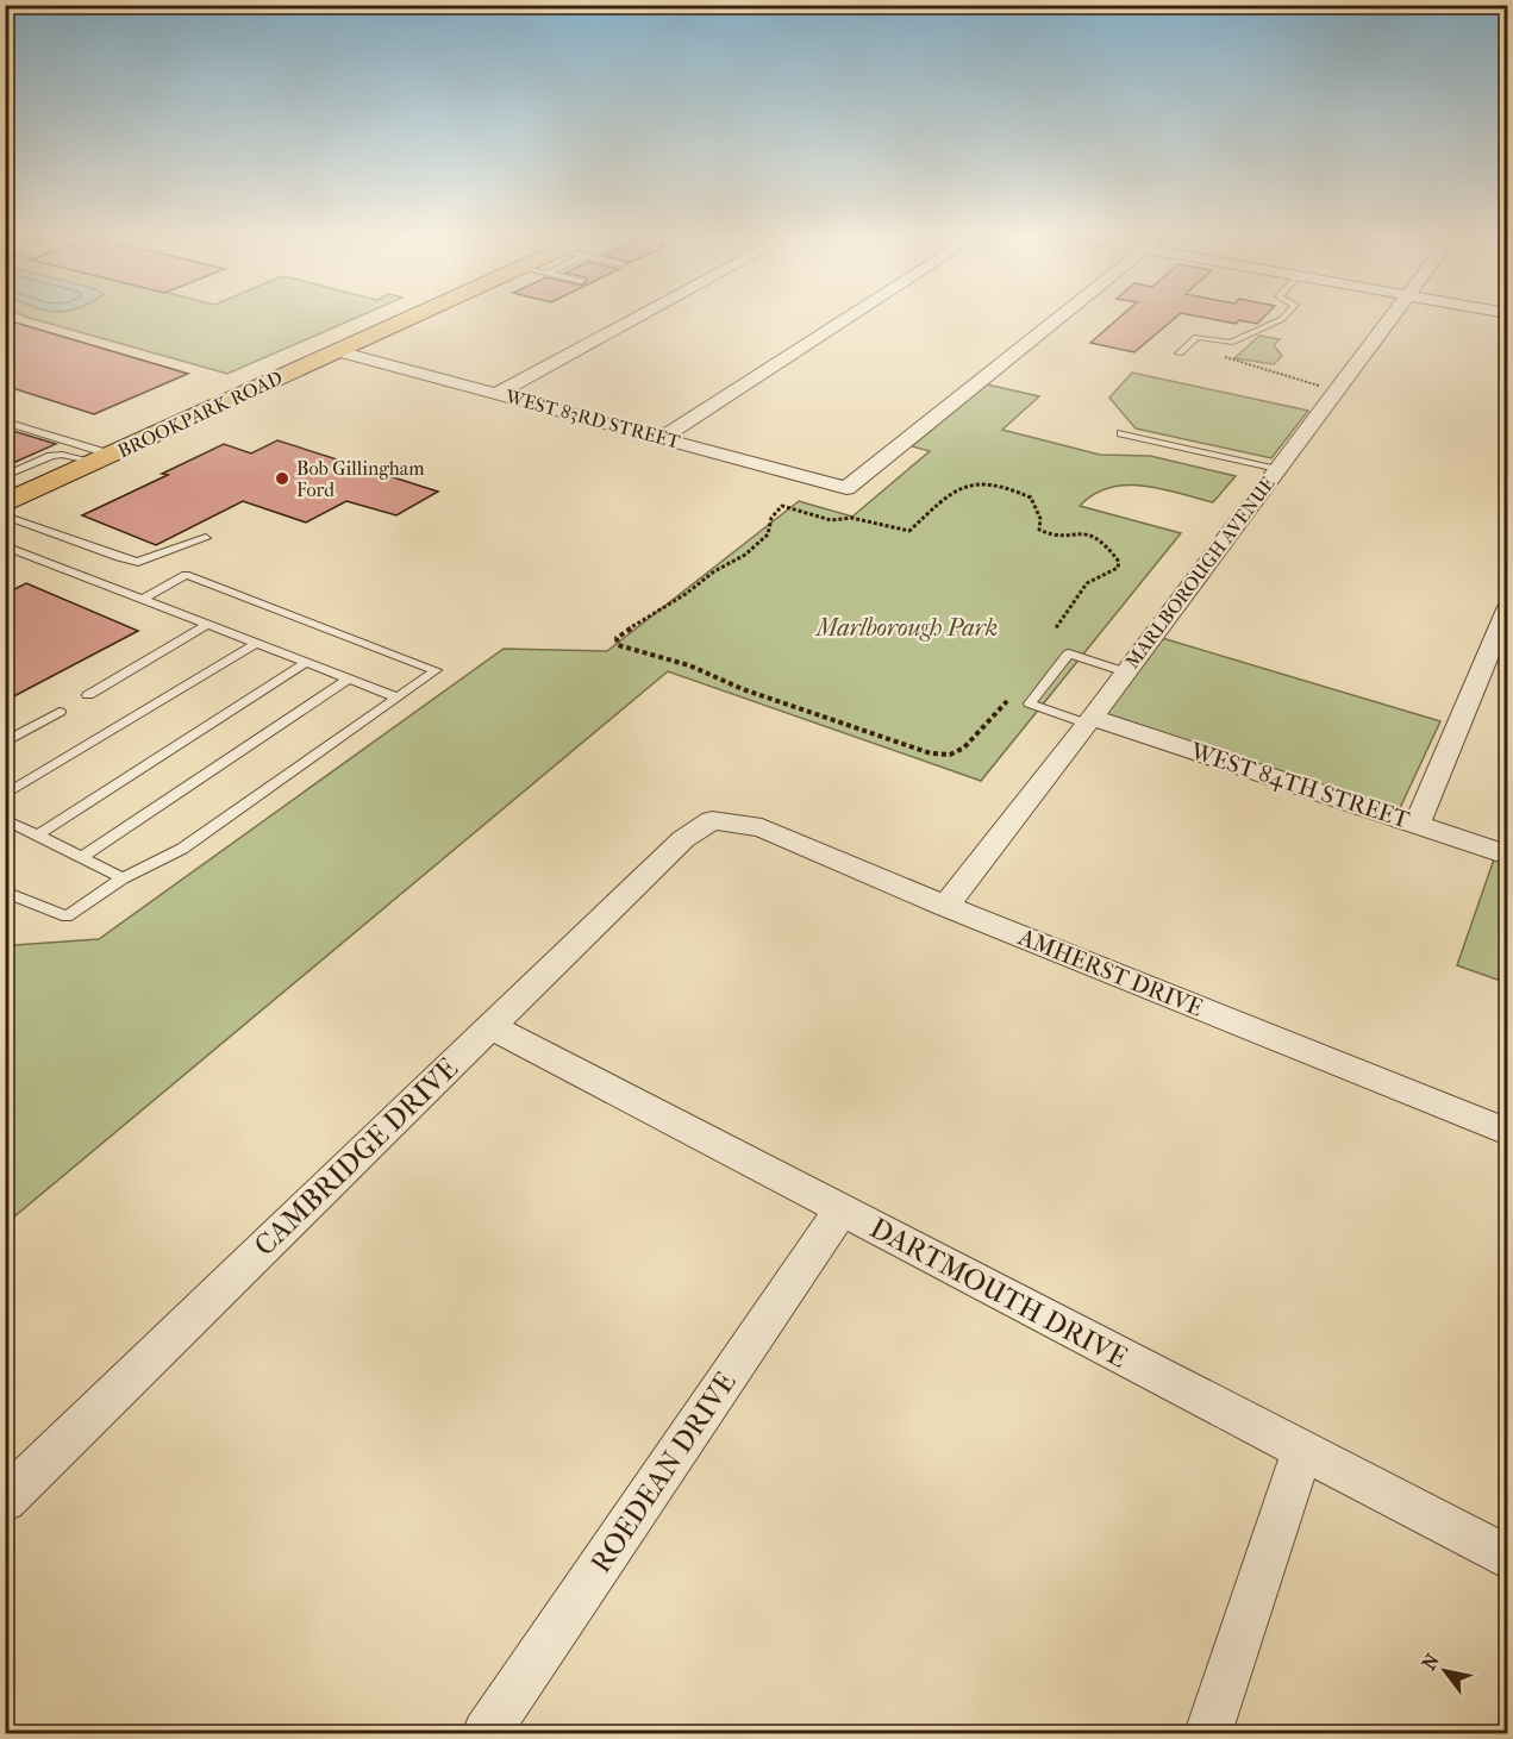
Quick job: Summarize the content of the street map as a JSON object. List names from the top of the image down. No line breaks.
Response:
{"streets":{"main road":["BROOKPARK ROAD"],"street":["WEST 83RD STREET","MARLBOROUGH AVENUE","WEST 84TH STREET","AMHERST DRIVE","CAMBRIDGE DRIVE","DARTMOUTH DRIVE","ROEDEAN DRIVE"]},"crossings":[["BROOKPARK ROAD","WEST 83RD STREET"],["MARLBOROUGH AVENUE","WEST 84TH STREET"],["MARLBOROUGH AVENUE","AMHERST DRIVE"],["AMHERST DRIVE","CAMBRIDGE DRIVE"],["CAMBRIDGE DRIVE","DARTMOUTH DRIVE"],["DARTMOUTH DRIVE","ROEDEAN DRIVE"]],"parks":["Marlborough Park"],"places":["Bob Gillingham Ford"],"north":"top left"}
